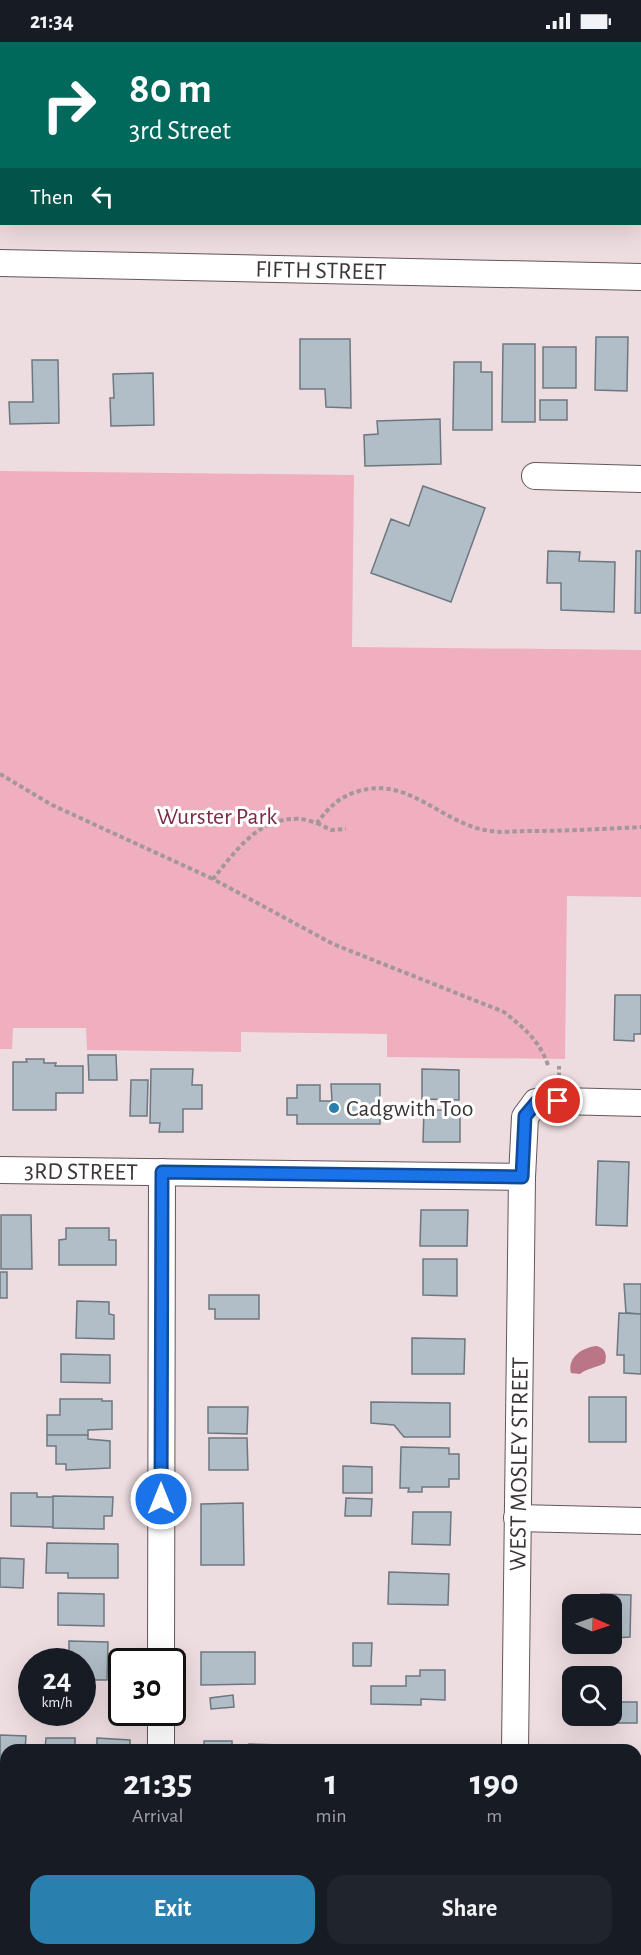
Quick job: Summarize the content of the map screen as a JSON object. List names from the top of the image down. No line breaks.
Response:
{"streets":{"street":["FIFTH STREET","3RD STREET","WEST MOSLEY STREET"]},"crossings":[["3RD STREET","WEST MOSLEY STREET"]],"parks":["Wurster Park"],"places":["Cadgwith Too"],"north":"right","page":{"status":"21:34","turn":["80 m","3rd Street"],"then":"Then","speed":"24 km/h","limit":"30","eta":["21:35","Arrival","1","min","190","m"],"buttons":["Exit","Share"]}}
